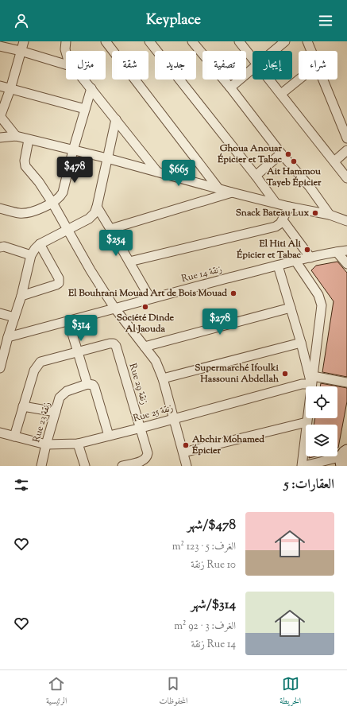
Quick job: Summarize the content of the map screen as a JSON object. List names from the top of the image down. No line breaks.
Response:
{"streets":{"street":["Rue 14 زنقة","Rue 29 زنقة","Rue 25 زنقة","Rue 23 زنقة"]},"crossings":[["Rue 29 زنقة","Rue 25 زنقة"],["Rue 25 زنقة","Rue 23 زنقة"]],"places":["Ghoua Anouar Épicier et Tabac","Ait Hammou Tayeb Épicier","Snack Bateau Lux","El Hiti Ali Épicier et Tabac","El Bouhrani Mouad Art de Bois Mouad","Société Dinde Al Jaouda","Supermarché Ifoulki Hassouni Abdellah","Abchir Mohamed Épicier"],"page":{"header":"Keyplace","chip":["شراء","إيجار","تصفية","جديد","شقة","منزل"],"price":["$478","$665","$254","$278","$314"],"heading":"العقارات: 5","list":[{"name":"$478/شهر","note":"الغرف: 5 · 123 m² · Rue 10 زنقة"},{"name":"$314/شهر","note":"الغرف: 3 · 92 m² · Rue 14 زنقة"}],"tabs":["الخريطة","المحفوظات","الرئيسية"]}}
